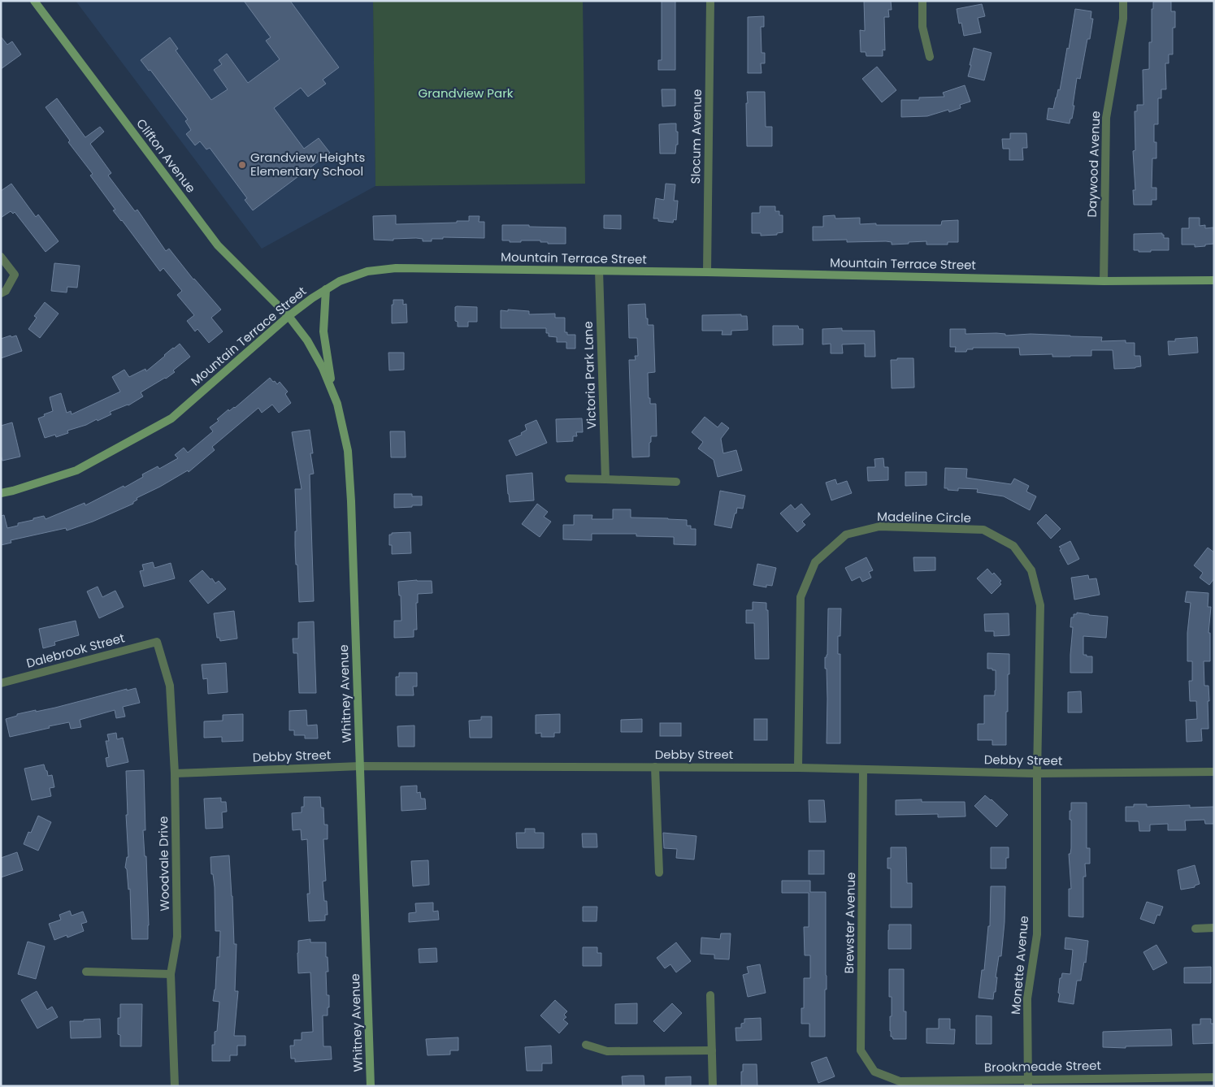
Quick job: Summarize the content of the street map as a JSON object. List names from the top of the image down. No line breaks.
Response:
{"streets":{"main road":["Clifton Avenue","Mountain Terrace Street","Whitney Avenue"],"street":["Slocum Avenue","Daywood Avenue","Victoria Park Lane","Madeline Circle","Dalebrook Street","Debby Street","Woodvale Drive","Brewster Avenue","Monette Avenue","Brookmeade Street"]},"crossings":[["Slocum Avenue","Mountain Terrace Street"],["Clifton Avenue","Mountain Terrace Street"],["Clifton Avenue","Whitney Avenue"],["Daywood Avenue","Mountain Terrace Street"],["Mountain Terrace Street","Victoria Park Lane"],["Mountain Terrace Street","Whitney Avenue"],["Madeline Circle","Debby Street"],["Madeline Circle","Monette Avenue"],["Dalebrook Street","Woodvale Drive"],["Whitney Avenue","Debby Street"],["Debby Street","Woodvale Drive"],["Debby Street","Brewster Avenue"],["Debby Street","Monette Avenue"],["Brewster Avenue","Brookmeade Street"],["Monette Avenue","Brookmeade Street"]],"parks":["Grandview Park"],"places":["Grandview Heights Elementary School"]}
